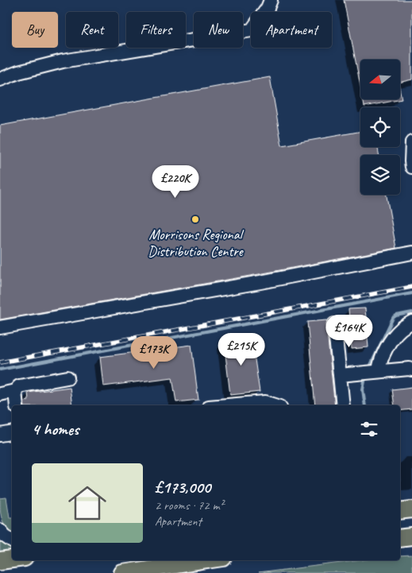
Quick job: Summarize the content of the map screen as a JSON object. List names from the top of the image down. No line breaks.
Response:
{"places":["Morrisons Regional Distribution Centre"],"north":"left","page":{"chip":["Buy","Rent","Filters","New","Apartment"],"price":["£220K","£164K","£215K","£173K"],"heading":"4 homes","list":[{"name":"£173,000","note":"2 rooms · 72 m² · Apartment"}]}}
